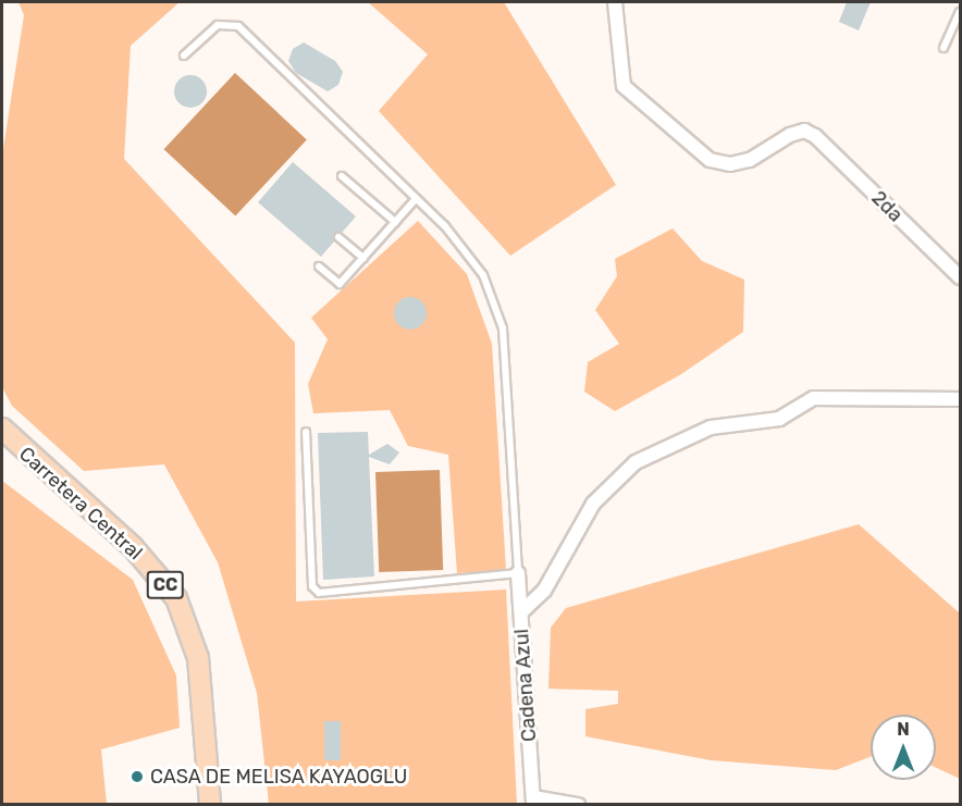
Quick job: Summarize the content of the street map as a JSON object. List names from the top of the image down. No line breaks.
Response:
{"streets":{"main road":["Carretera Central","CC"],"street":["2da","Cadena Azul"]},"places":["CASA DE MELISA KAYAOGLU"],"north":"top"}
